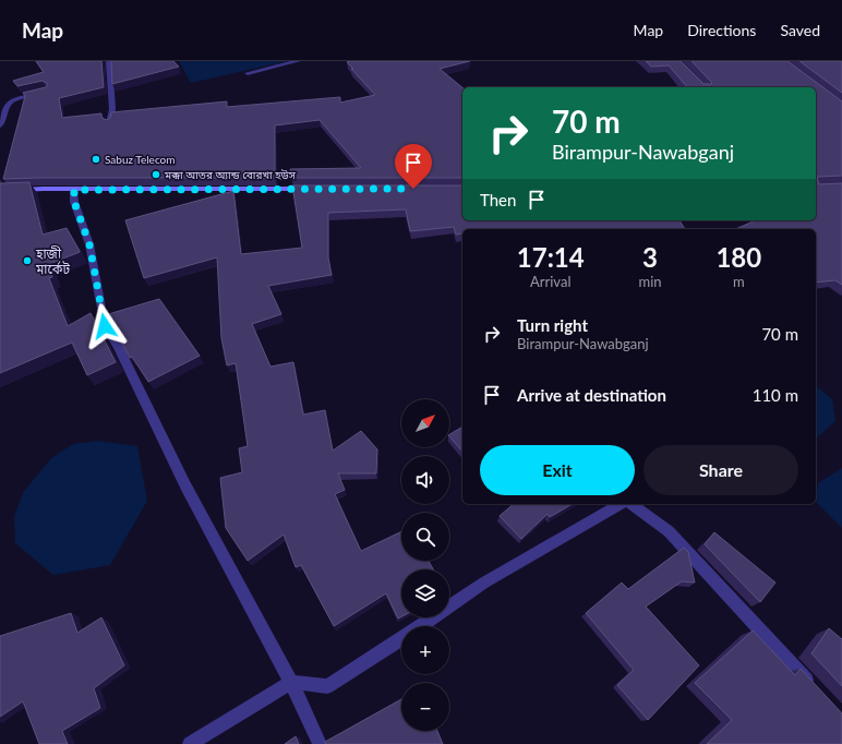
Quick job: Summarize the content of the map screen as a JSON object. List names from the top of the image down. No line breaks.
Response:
{"places":["Sabuz Telecom","মক্কা আতর অ্যান্ড বোরখা হউস","হাজী মার্কেট"],"north":"top right","page":{"header":"Map","nav":["Map","Directions","Saved"],"turn":["70 m","Birampur-Nawabganj"],"then":"Then","eta":["17:14","Arrival","3","min","180","m"],"list":[{"name":"Turn right","note":"Birampur-Nawabganj","value":"70 m"},{"name":"Arrive at destination","value":"110 m"}],"map_buttons":["+","−"],"buttons":["Exit","Share"]}}
